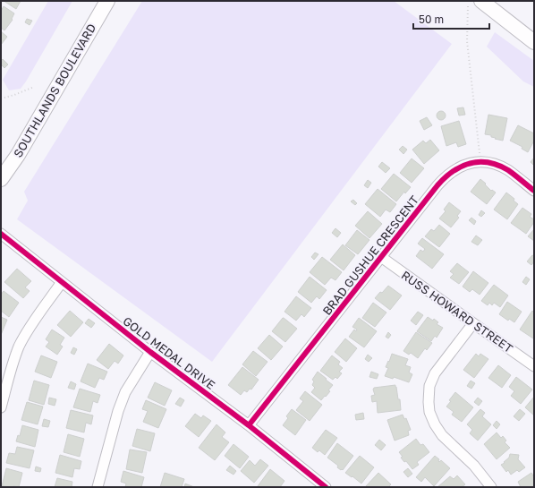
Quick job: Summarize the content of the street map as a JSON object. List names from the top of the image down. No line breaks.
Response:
{"streets":{"main road":["SOUTHLANDS BOULEVARD"],"street":["BRAD GUSHUE CRESCENT","RUSS HOWARD STREET","GOLD MEDAL DRIVE"]},"crossings":[["BRAD GUSHUE CRESCENT","RUSS HOWARD STREET"],["BRAD GUSHUE CRESCENT","GOLD MEDAL DRIVE"]],"scale_bar":"50 m"}
